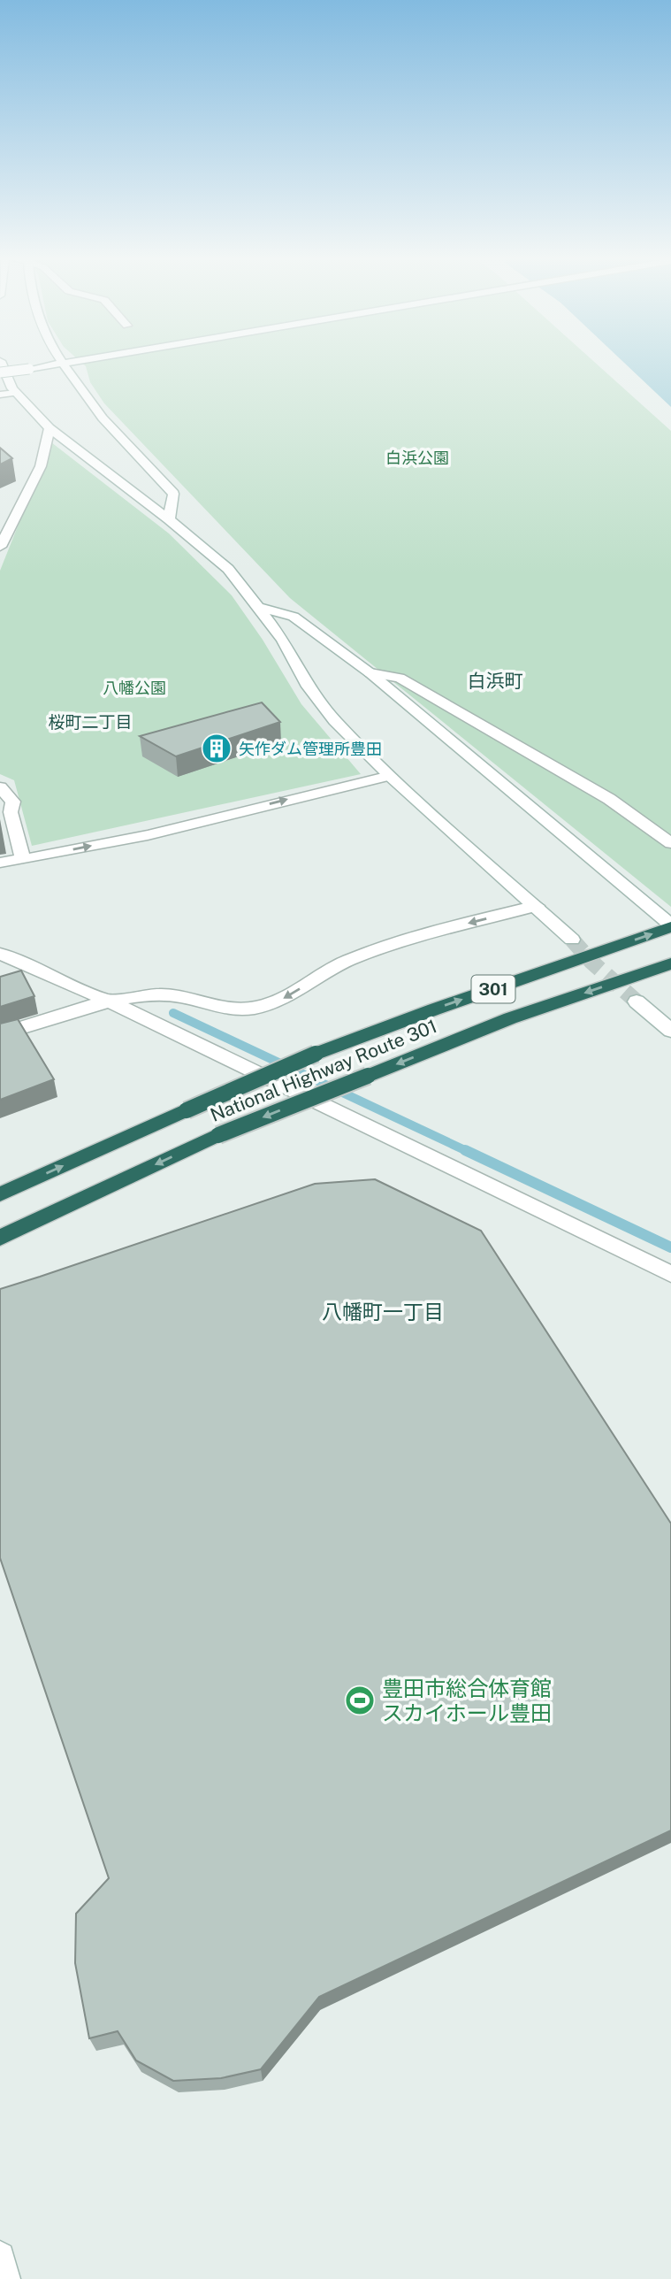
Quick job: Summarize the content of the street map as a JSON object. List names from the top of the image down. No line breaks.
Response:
{"streets":{"highway":["301","National Highway Route 301"]},"districts":["白浜町","桜町二丁目","八幡町一丁目"],"parks":["白浜公園","八幡公園"],"places":{"building":["矢作ダム管理所豊田"],"sports":["豊田市総合体育館 スカイホール豊田"]}}
